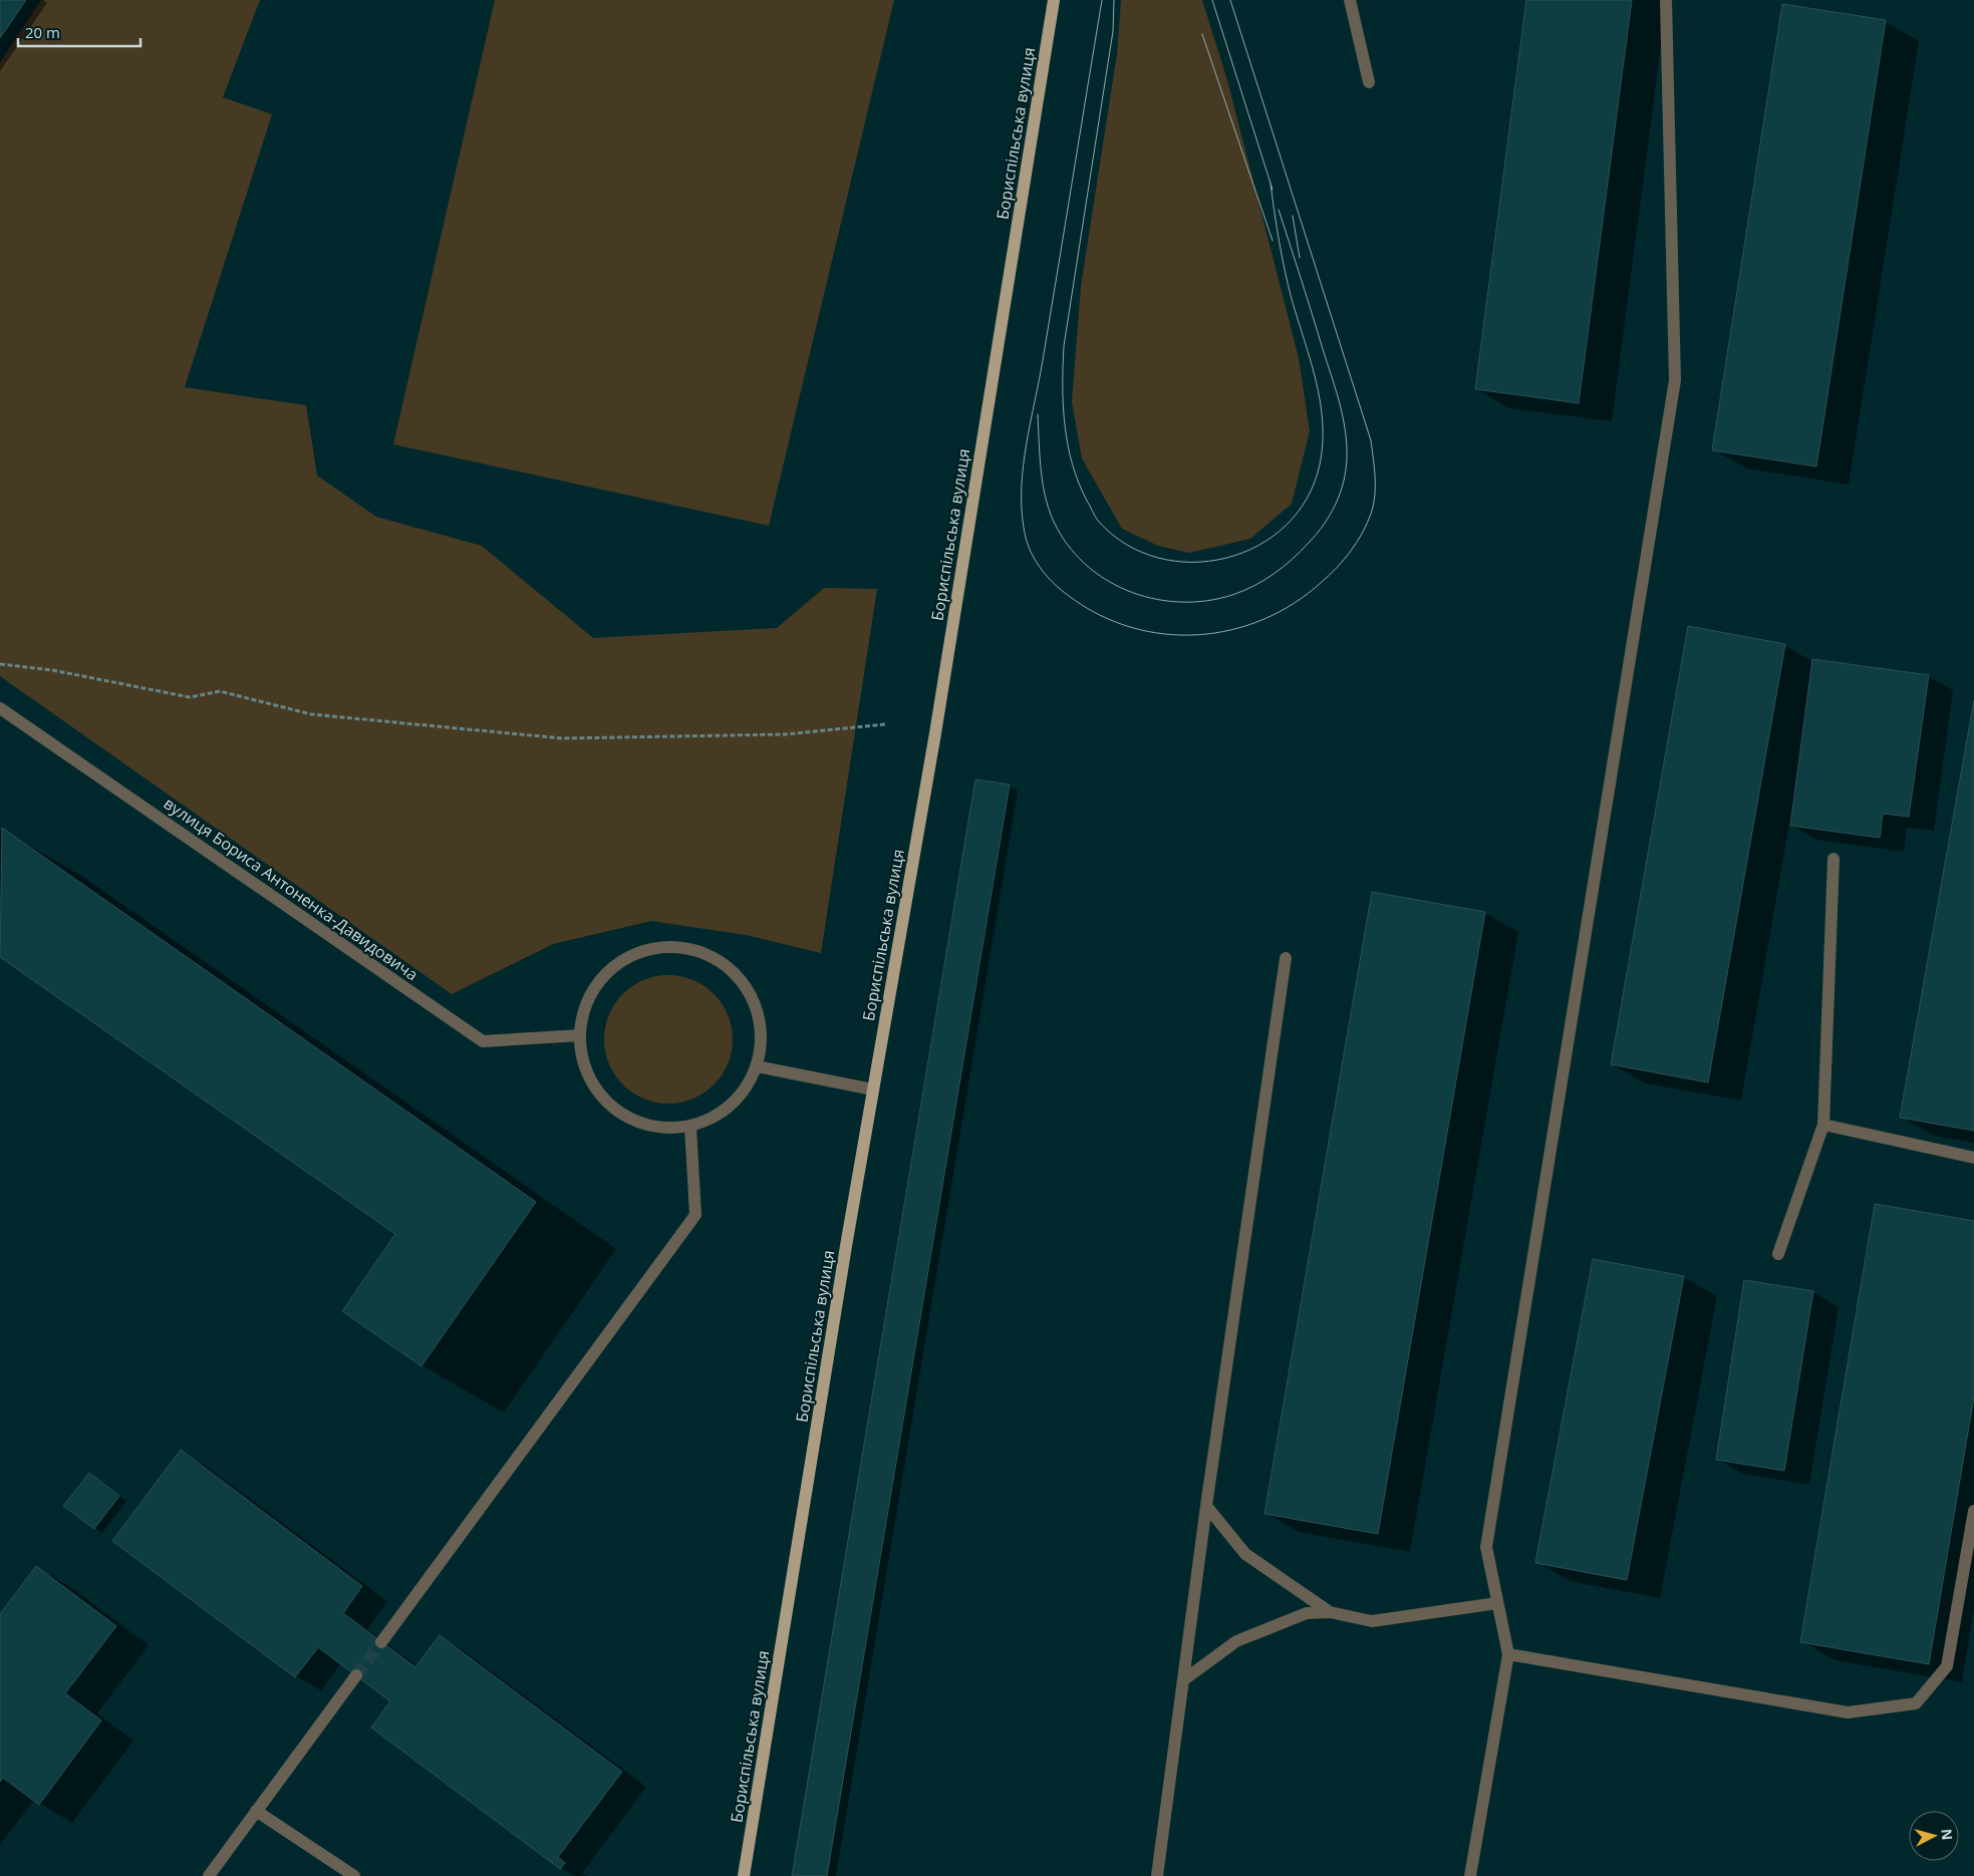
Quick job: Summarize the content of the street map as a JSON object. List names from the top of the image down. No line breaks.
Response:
{"streets":{"main road":["Бориспільська вулиця"],"street":["вулиця Бориса Антоненка-Давидовича"]},"scale_bar":"20 m","north":"right"}
